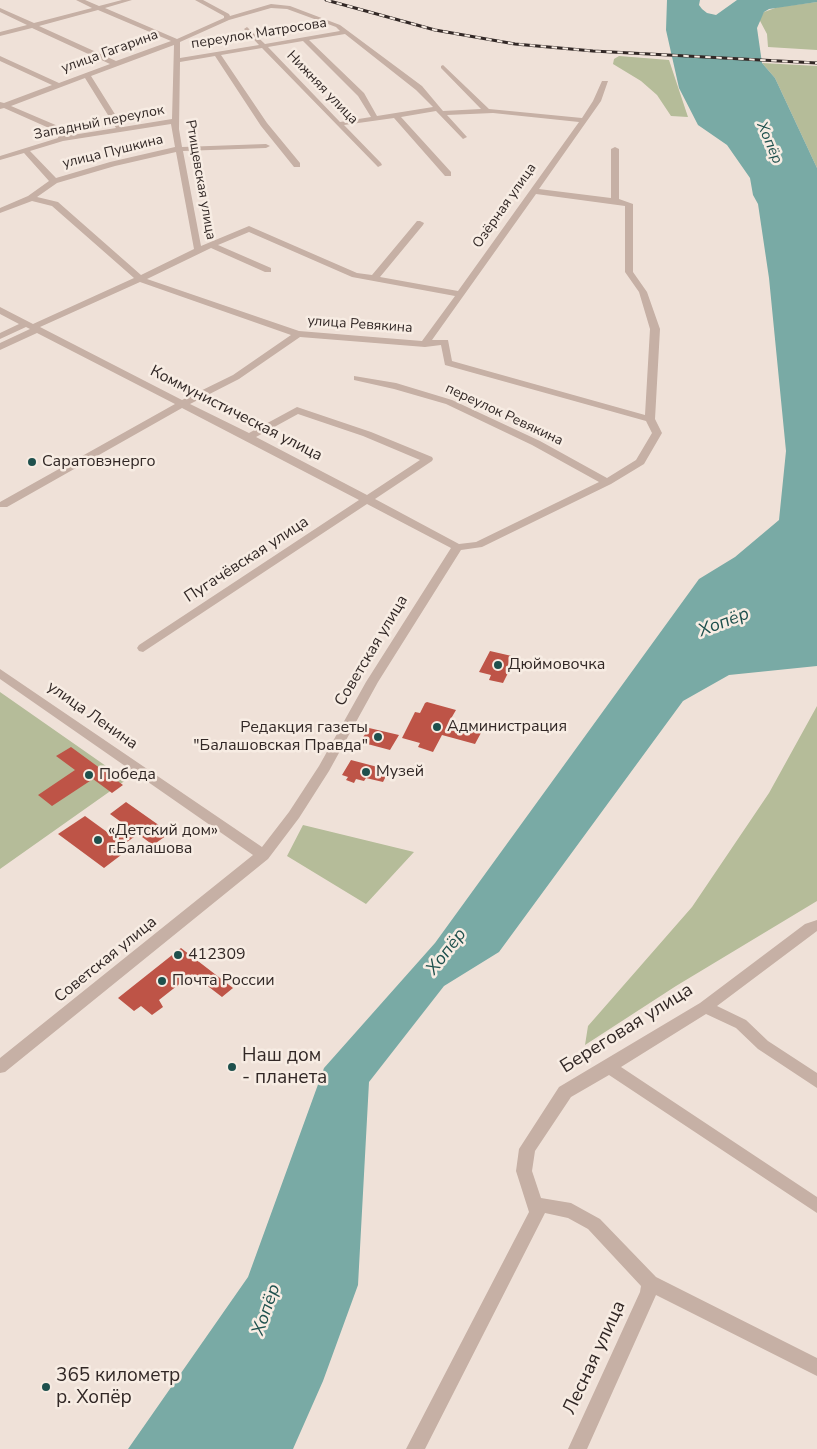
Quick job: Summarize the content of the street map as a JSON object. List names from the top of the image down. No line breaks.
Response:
{"streets":{"street":["переулок Матросова","улица Гагарина","Нижняя улица","Западный переулок","улица Пушкина","Ртищевская улица","Озёрная улица","улица Ревякина","Коммунистическая улица","переулок Ревякина","Пугачёвская улица","Советская улица","улица Ленина","Береговая улица","Лесная улица"]},"crossings":[["переулок Матросова","улица Гагарина"],["переулок Матросова","Нижняя улица"],["переулок Матросова","Ртищевская улица"],["улица Гагарина","Ртищевская улица"],["Западный переулок","Ртищевская улица"],["улица Пушкина","Ртищевская улица"],["Ртищевская улица","Озёрная улица"],["Ртищевская улица","улица Ревякина"],["Ртищевская улица","Коммунистическая улица"],["Озёрная улица","улица Ревякина"],["Коммунистическая улица","Пугачёвская улица"],["Коммунистическая улица","Советская улица"],["Советская улица","улица Ленина"]],"water":["Хопёр"],"places":["Саратовэнерго","Дюймовочка","Администрация","Редакция газеты \"Балашовская Правда\"","Музей","Победа","«Детский дом» г.Балашова","412309","Почта России","Наш дом - планета","365 километр р. Хопёр"]}
